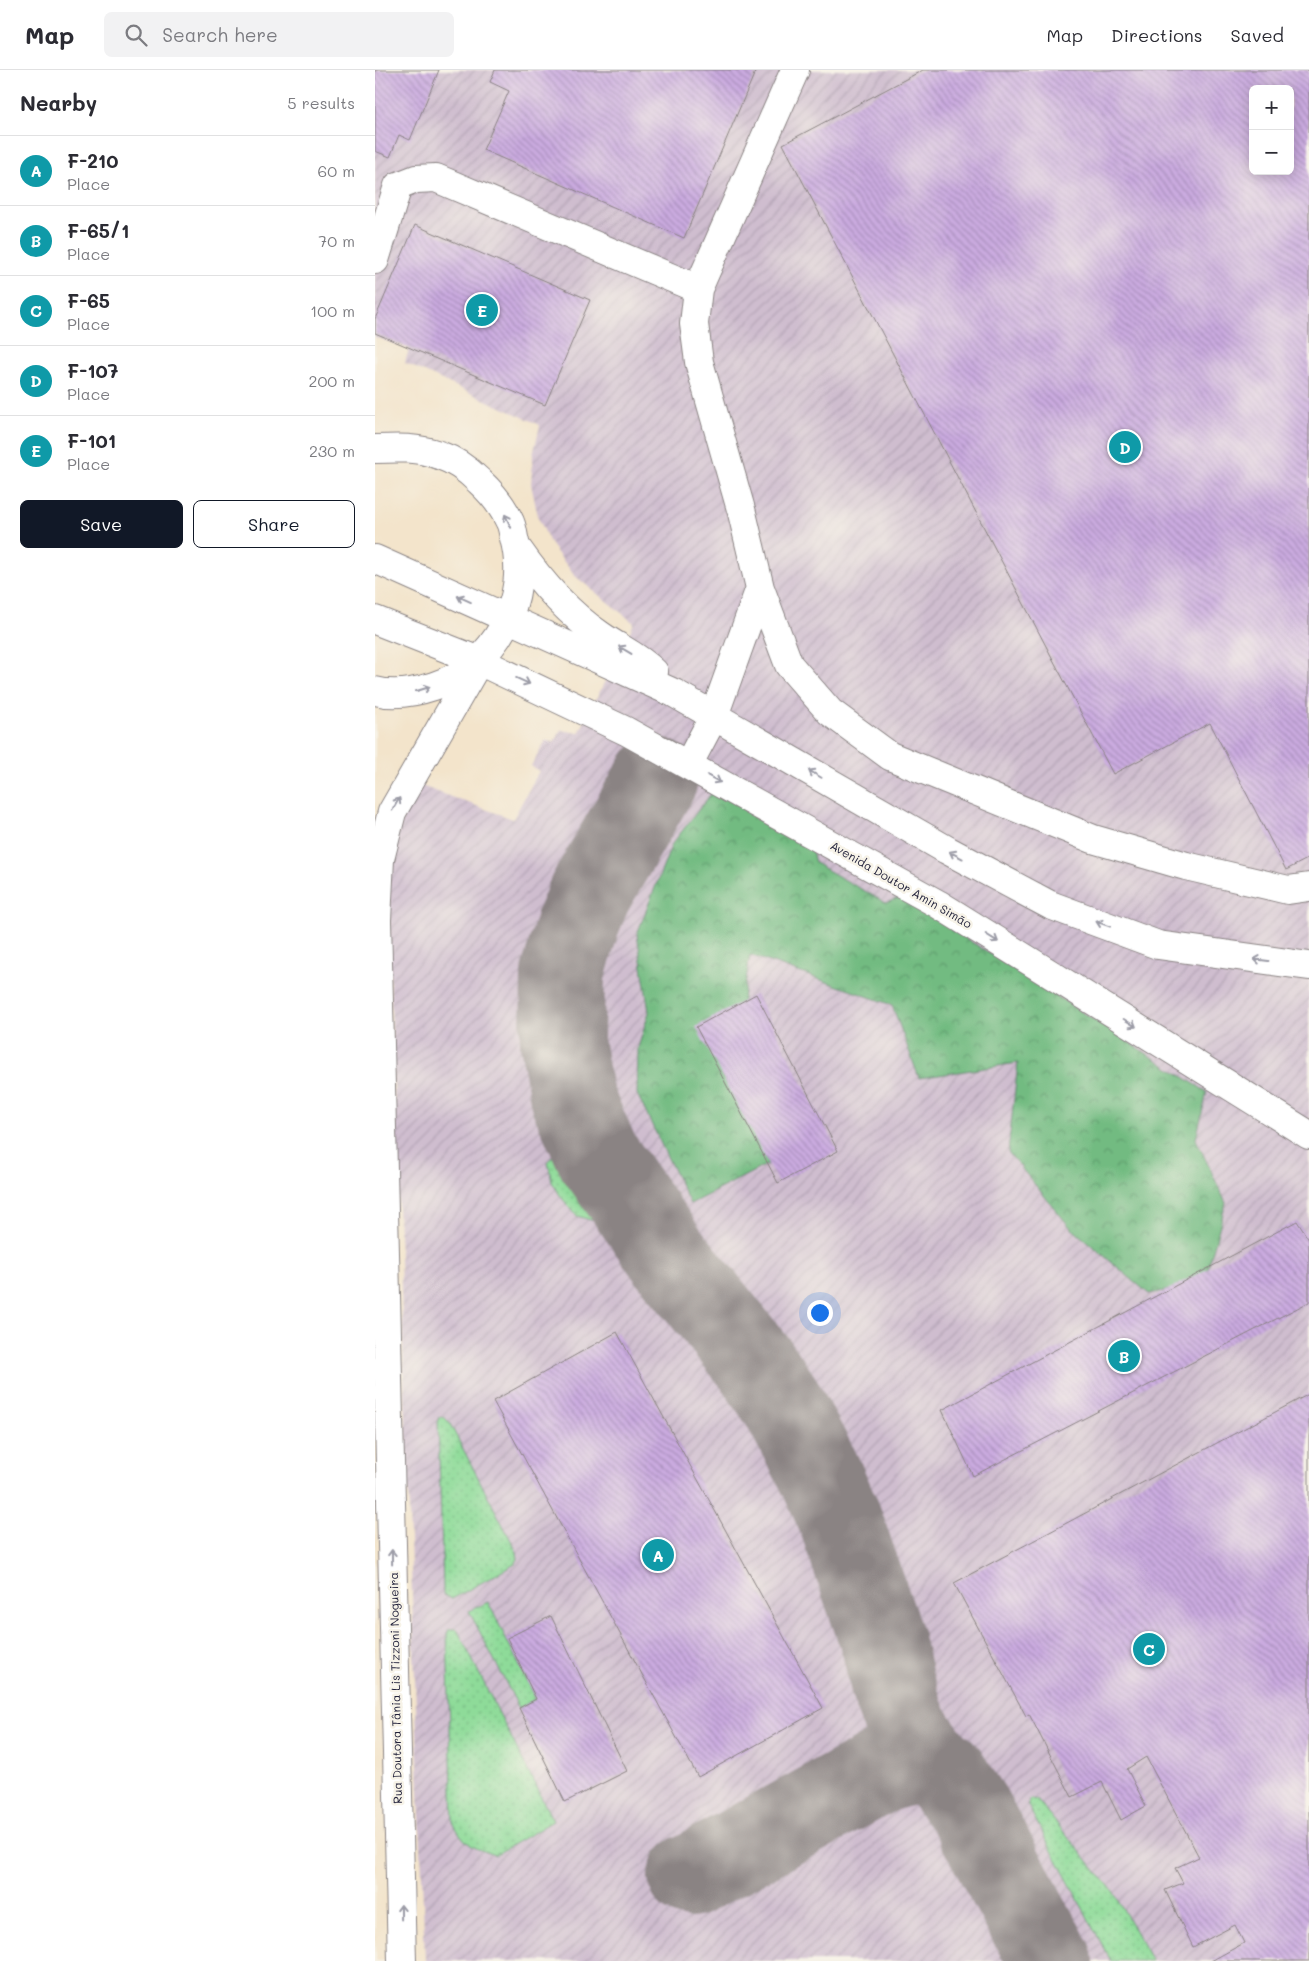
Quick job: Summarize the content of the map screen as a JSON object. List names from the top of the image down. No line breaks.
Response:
{"streets":{"street":["Avenida Doutor Amin Simão","Rua Doutora Tânia Lis Tizzoni Nogueira"]},"crossings":[["Avenida Doutor Amin Simão","Rua Doutora Tânia Lis Tizzoni Nogueira"]],"one_way":["Rua Doutora Tânia Lis Tizzoni Nogueira"],"page":{"header":"Map","search":"Search here","nav":["Map","Directions","Saved"],"heading":["Nearby","5 results"],"map_buttons":["+","−"],"list":[{"mark":"A","name":"F-210","note":"Place","value":"60 m"},{"mark":"B","name":"F-65/1","note":"Place","value":"70 m"},{"mark":"C","name":"F-65","note":"Place","value":"100 m"},{"mark":"D","name":"F-107","note":"Place","value":"200 m"},{"mark":"E","name":"F-101","note":"Place","value":"230 m"}],"pins":["E","D","B","A","C"],"buttons":["Save","Share"]}}
